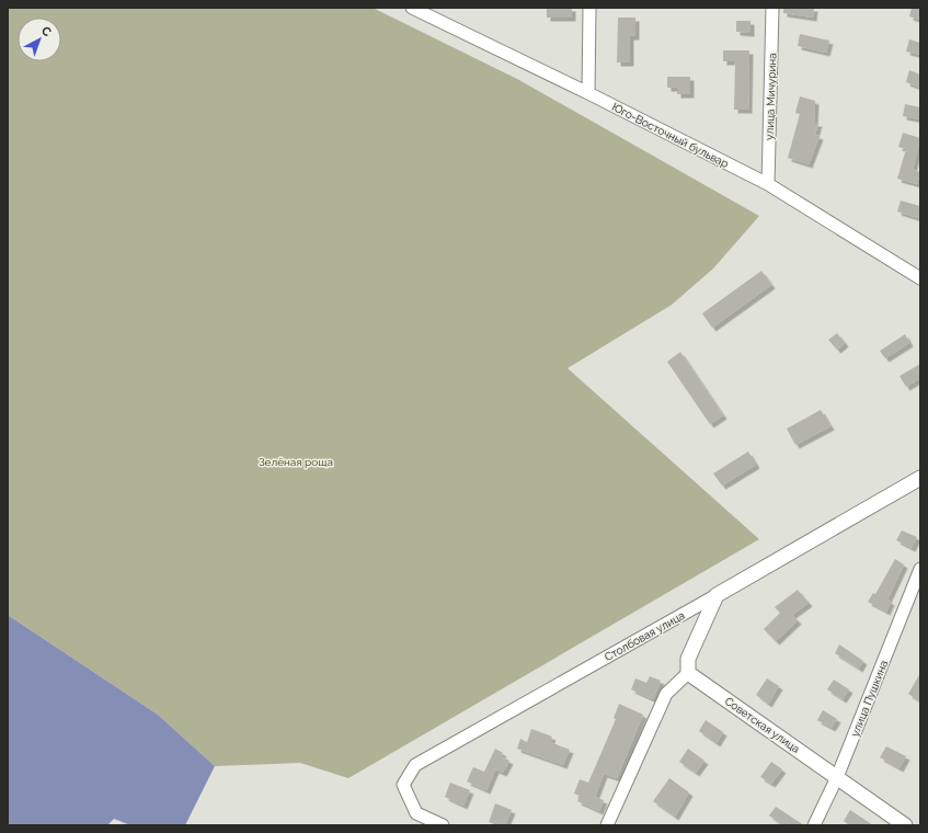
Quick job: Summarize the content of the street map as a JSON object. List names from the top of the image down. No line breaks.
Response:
{"streets":{"street":["улица Мичурина","Юго-Восточный бульвар","Столбовая улица","улица Пушкина","Советская улица"]},"crossings":[["улица Мичурина","Юго-Восточный бульвар"],["улица Пушкина","Советская улица"]],"parks":["Зелёная роща"],"north":"top right"}
